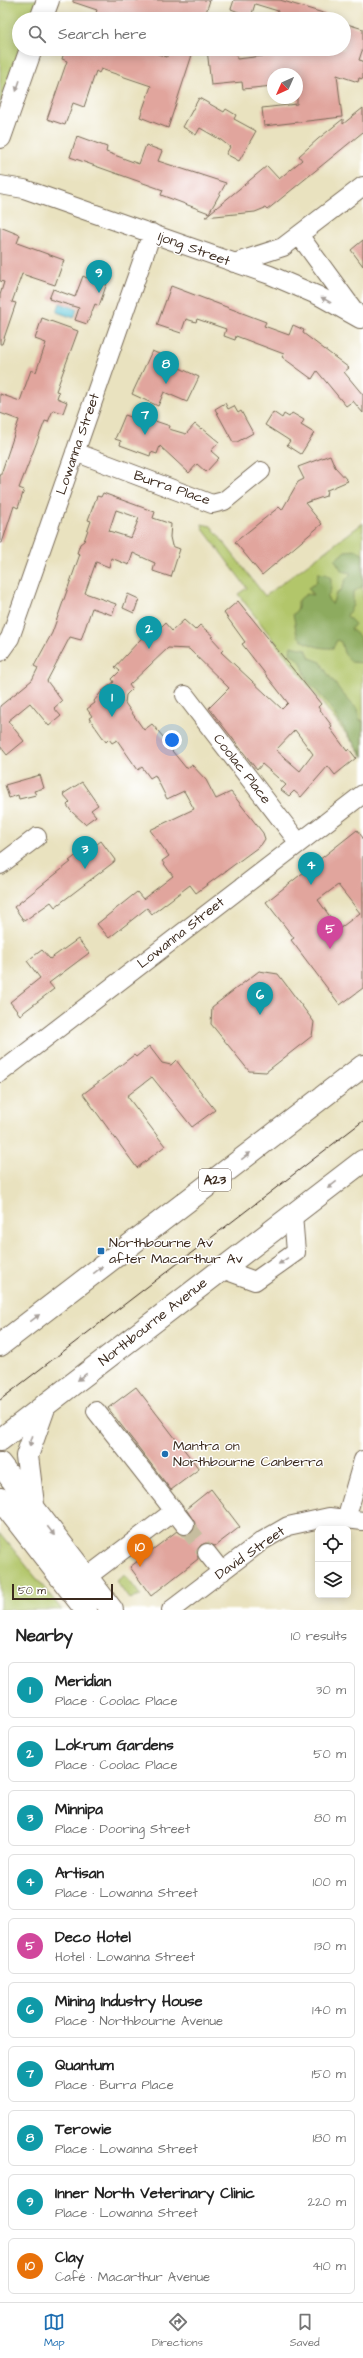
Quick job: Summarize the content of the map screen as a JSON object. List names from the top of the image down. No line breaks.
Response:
{"streets":{"main road":["A23","Northbourne Avenue"],"street":["Ijong Street","Lowanna Street","Burra Place","Coolac Place","David Street"]},"crossings":[["Ijong Street","Lowanna Street"],["Lowanna Street","Burra Place"],["Lowanna Street","Coolac Place"]],"places":{"transit":["Northbourne Av after Macarthur Av"],"other":["Mantra on Northbourne Canberra"]},"scale_bar":"50 m","north":"bottom left","page":{"search":"Search here","pins":["9","8","7","2","1","3","4","5","6","10"],"scale":"50 m","heading":["Nearby","10 results"],"list":[{"mark":"1","name":"Meridian","note":"Place · Coolac Place","value":"30 m"},{"mark":"2","name":"Lokrum Gardens","note":"Place · Coolac Place","value":"50 m"},{"mark":"3","name":"Minnipa","note":"Place · Dooring Street","value":"80 m"},{"mark":"4","name":"Artisan","note":"Place · Lowanna Street","value":"100 m"},{"mark":"5","name":"Deco Hotel","note":"Hotel · Lowanna Street","value":"130 m"},{"mark":"6","name":"Mining Industry House","note":"Place · Northbourne Avenue","value":"140 m"},{"mark":"7","name":"Quantum","note":"Place · Burra Place","value":"150 m"},{"mark":"8","name":"Terowie","note":"Place · Lowanna Street","value":"180 m"},{"mark":"9","name":"Inner North Veterinary Clinic","note":"Place · Lowanna Street","value":"220 m"},{"mark":"10","name":"Clay","note":"Café · Macarthur Avenue","value":"410 m"}],"nav":["Map","Directions","Saved"]}}
